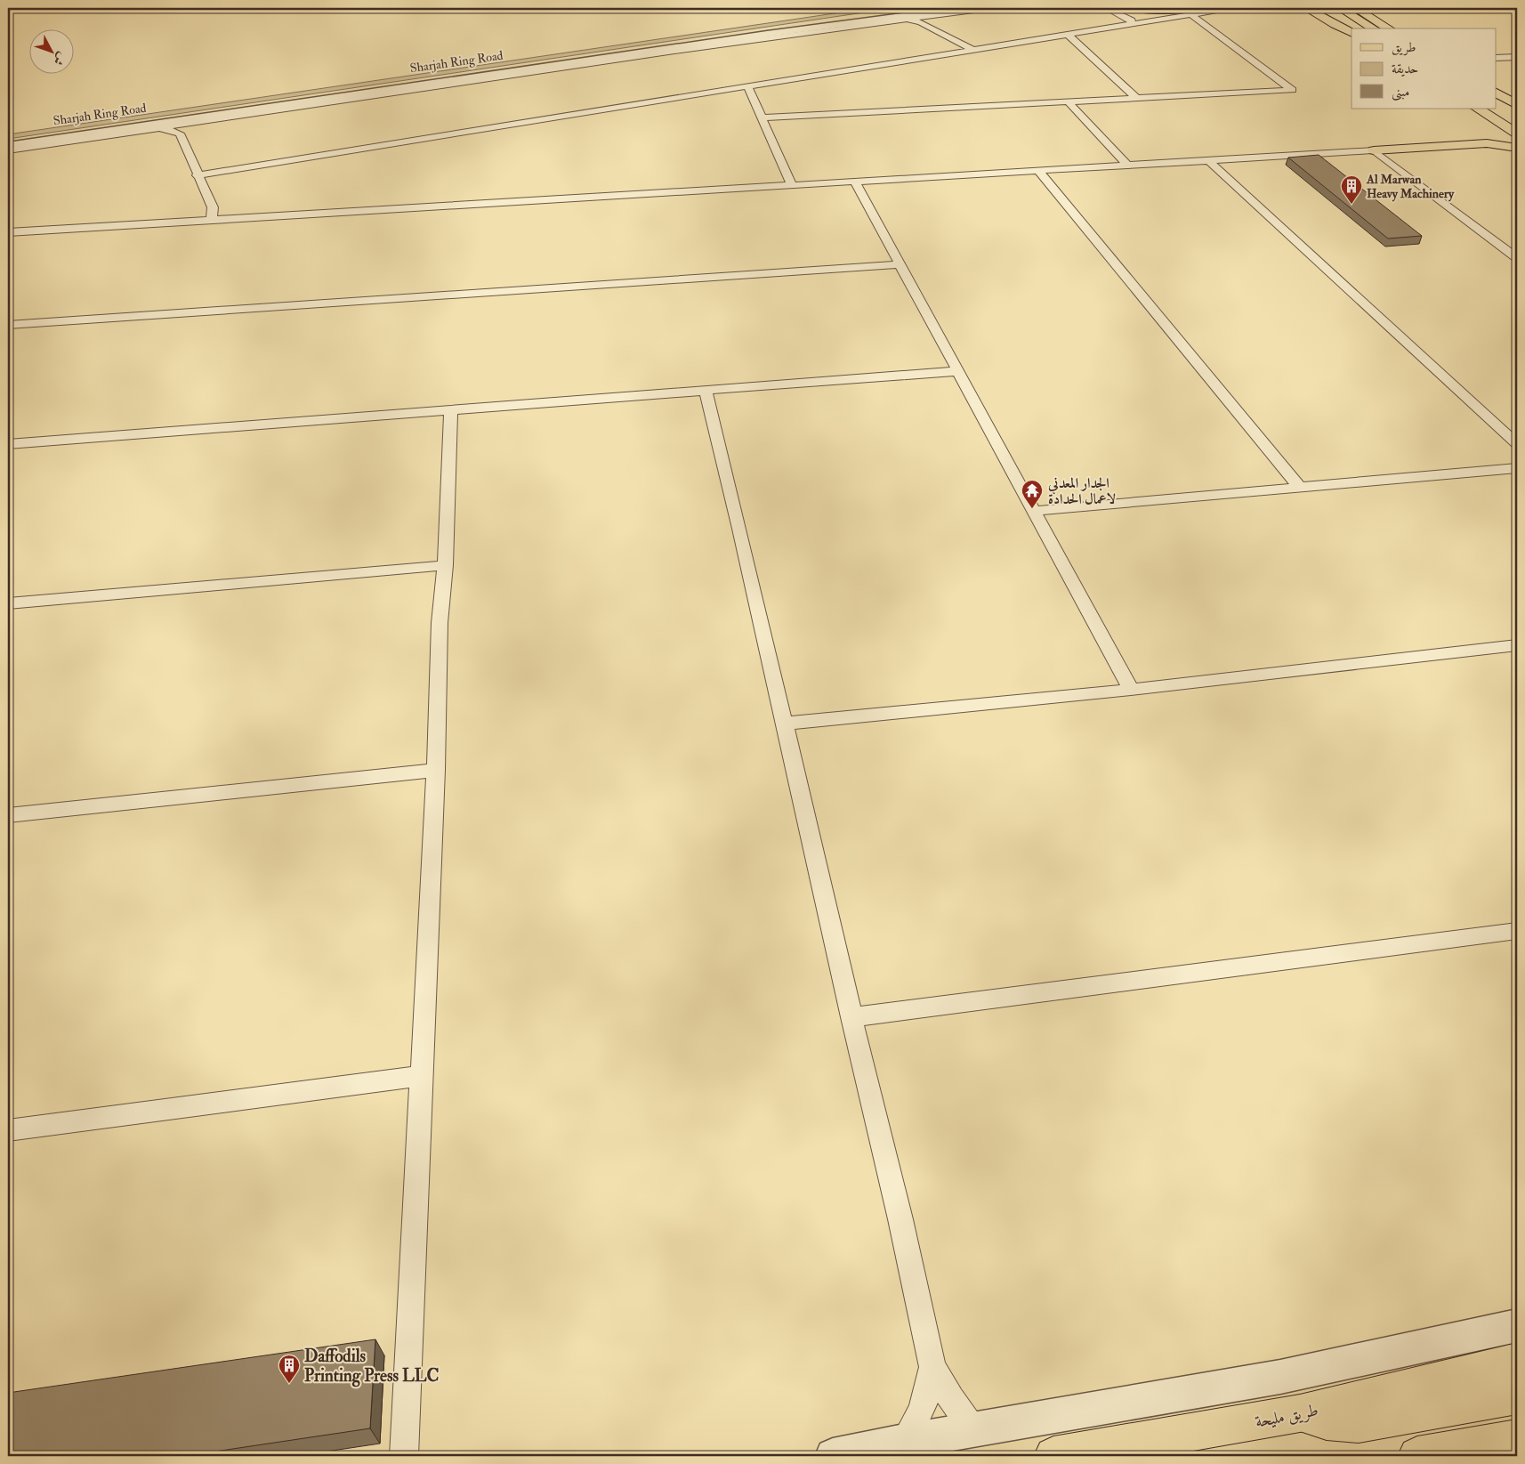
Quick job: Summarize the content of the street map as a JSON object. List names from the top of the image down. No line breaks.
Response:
{"streets":{"main road":["طريق مليحة"],"street":["Sharjah Ring Road"]},"places":{"building":["Al Marwan Heavy Machinery","Daffodils Printing Press LLC"],"temple":["الجدار المعدني لاعمال الحدادة"]},"legend":["طريق","حديقة","مبنى"],"north":"bottom right"}
